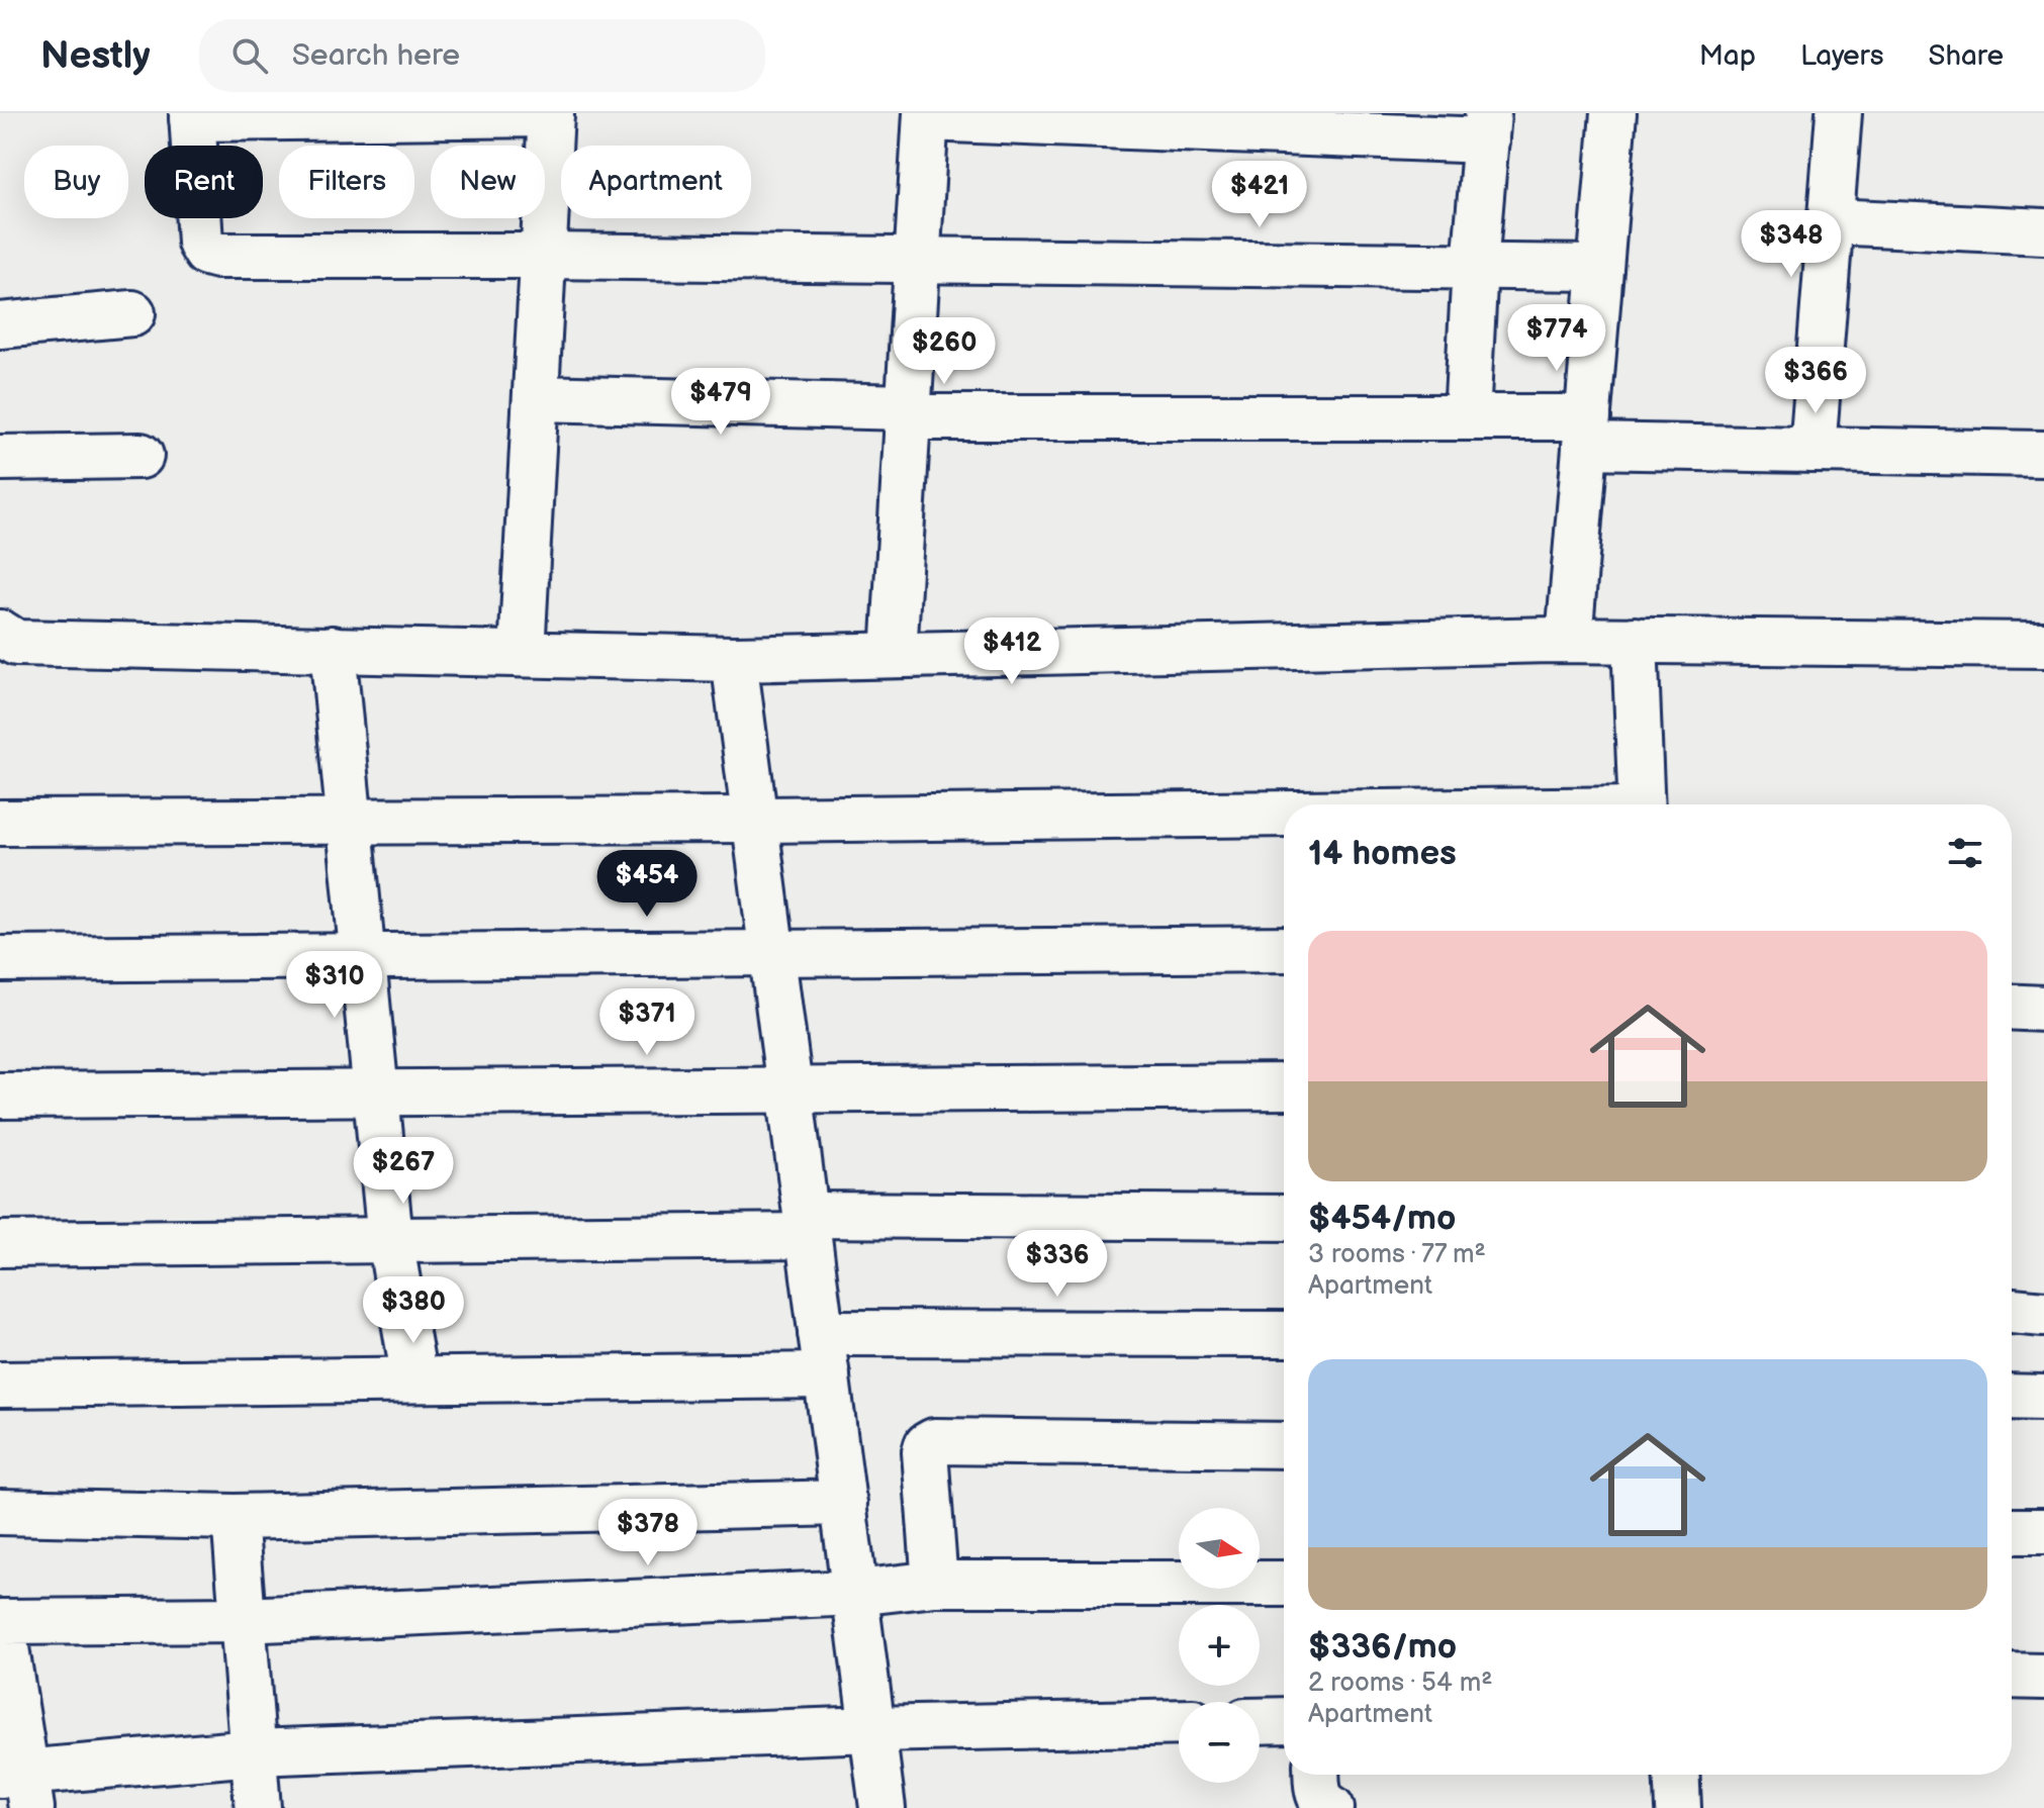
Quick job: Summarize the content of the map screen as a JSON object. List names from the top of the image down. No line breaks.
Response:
{"north":"right","page":{"header":"Nestly","search":"Search here","nav":["Map","Layers","Share"],"chip":["Buy","Rent","Filters","New","Apartment"],"price":["$421","$348","$774","$260","$366","$479","$412","$454","$310","$371","$267","$336","$380","$378"],"heading":"14 homes","list":[{"name":"$454/mo","note":"3 rooms · 77 m² · Apartment"},{"name":"$336/mo","note":"2 rooms · 54 m² · Apartment"}],"map_buttons":["+","−"]}}
